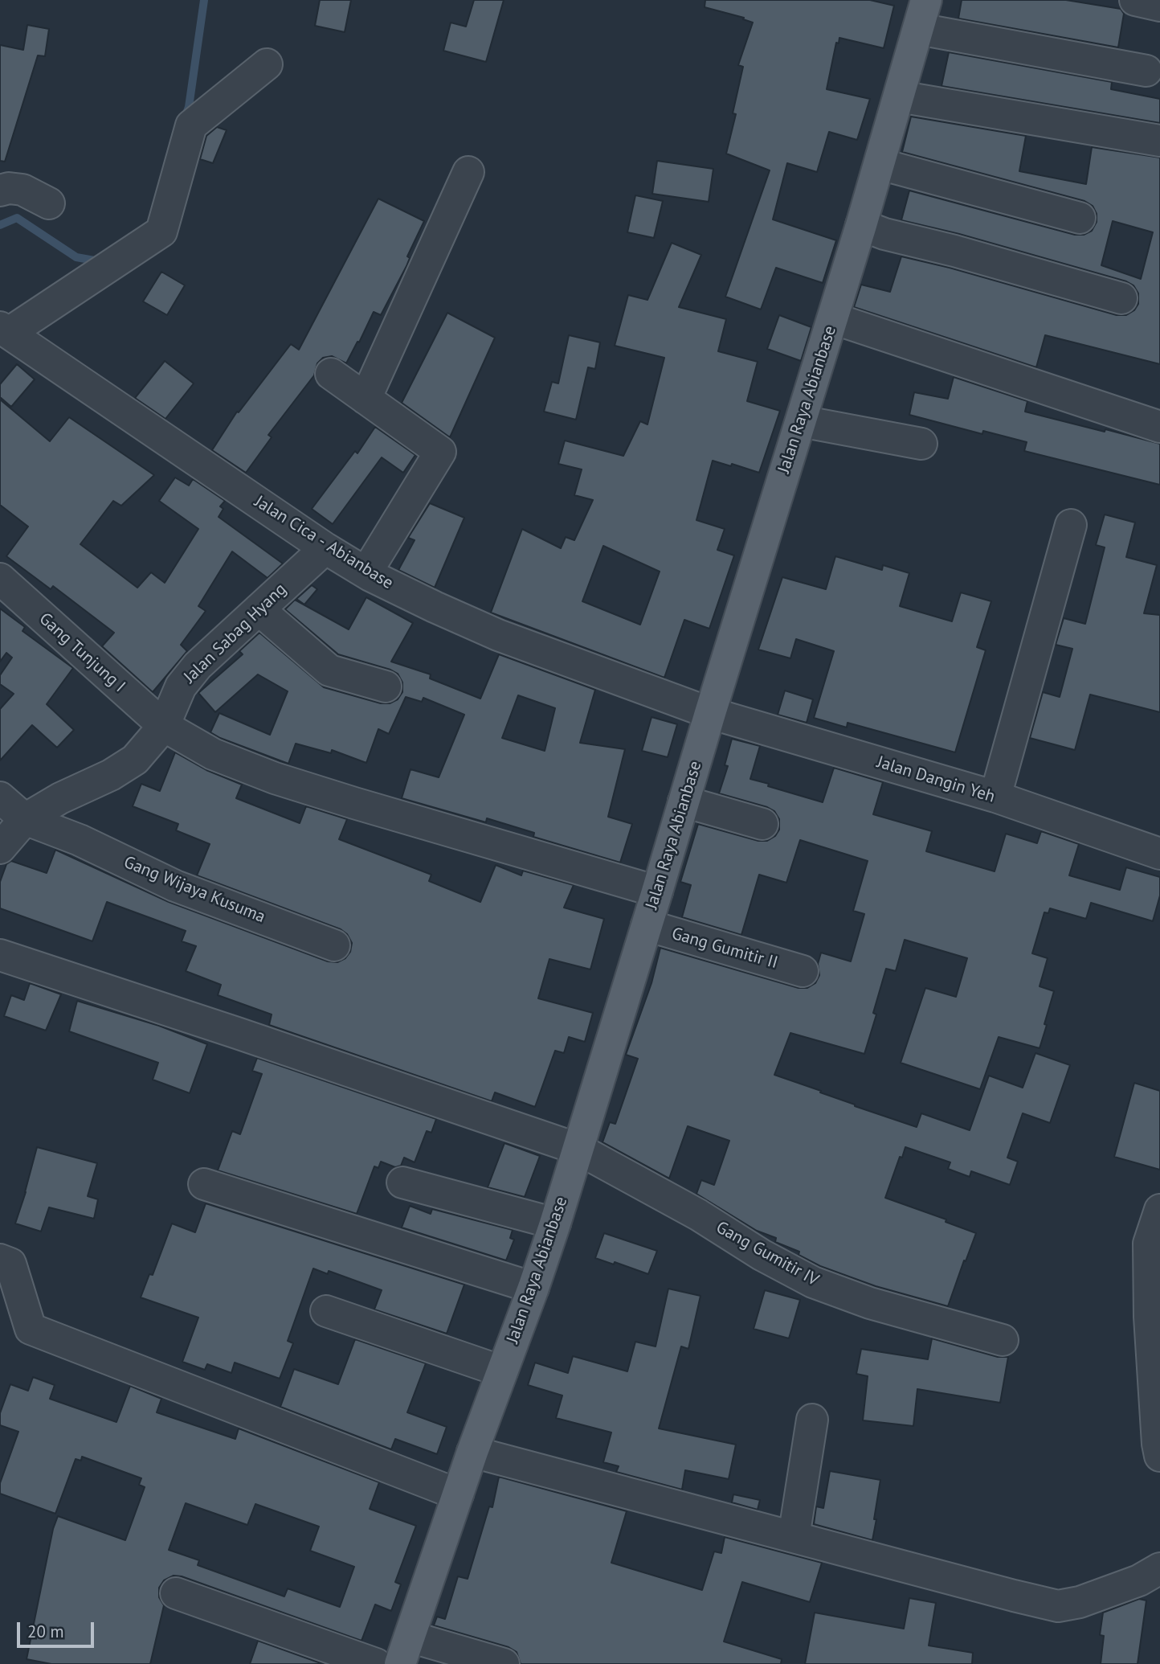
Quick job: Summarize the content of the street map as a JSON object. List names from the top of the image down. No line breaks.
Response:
{"streets":{"main road":["Jalan Raya Abianbase"],"street":["Jalan Cica - Abianbase","Jalan Sabag Hyang","Gang Tunjung I","Jalan Dangin Yeh","Gang Wijaya Kusuma","Gang Gumitir II","Gang Gumitir IV"]},"crossings":[["Jalan Raya Abianbase","Jalan Cica - Abianbase"],["Jalan Raya Abianbase","Gang Tunjung I"],["Jalan Raya Abianbase","Jalan Dangin Yeh"],["Jalan Raya Abianbase","Gang Gumitir II"],["Jalan Raya Abianbase","Gang Gumitir IV"],["Jalan Cica - Abianbase","Jalan Sabag Hyang"],["Jalan Cica - Abianbase","Jalan Dangin Yeh"],["Jalan Sabag Hyang","Gang Tunjung I"],["Jalan Sabag Hyang","Gang Wijaya Kusuma"]],"scale_bar":"20 m"}
